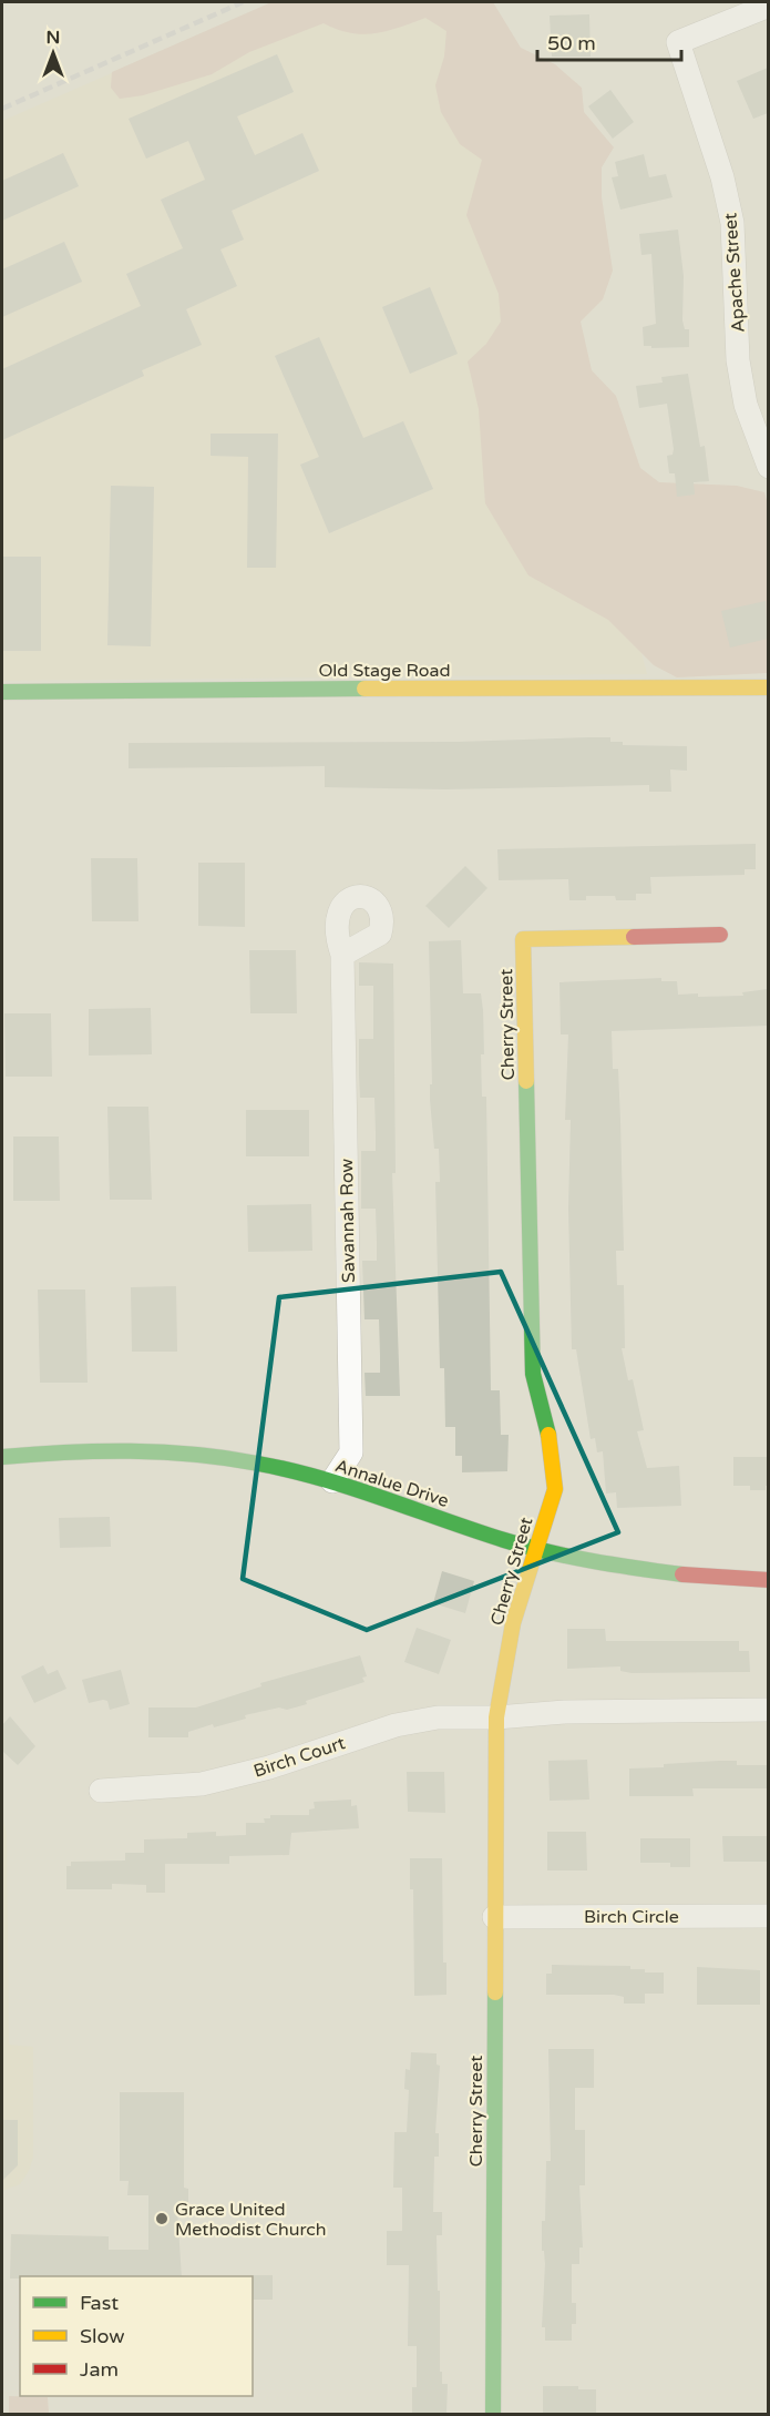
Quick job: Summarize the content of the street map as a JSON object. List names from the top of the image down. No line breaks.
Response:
{"streets":{"street":["Apache Street","Old Stage Road","Cherry Street","Savannah Row","Annalue Drive","Birch Court","Birch Circle"]},"crossings":[["Cherry Street","Annalue Drive"],["Cherry Street","Birch Court"],["Cherry Street","Birch Circle"],["Savannah Row","Annalue Drive"]],"places":["Grace United Methodist Church"],"legend":["Fast","Slow","Jam"],"scale_bar":"50 m","north":"top"}
